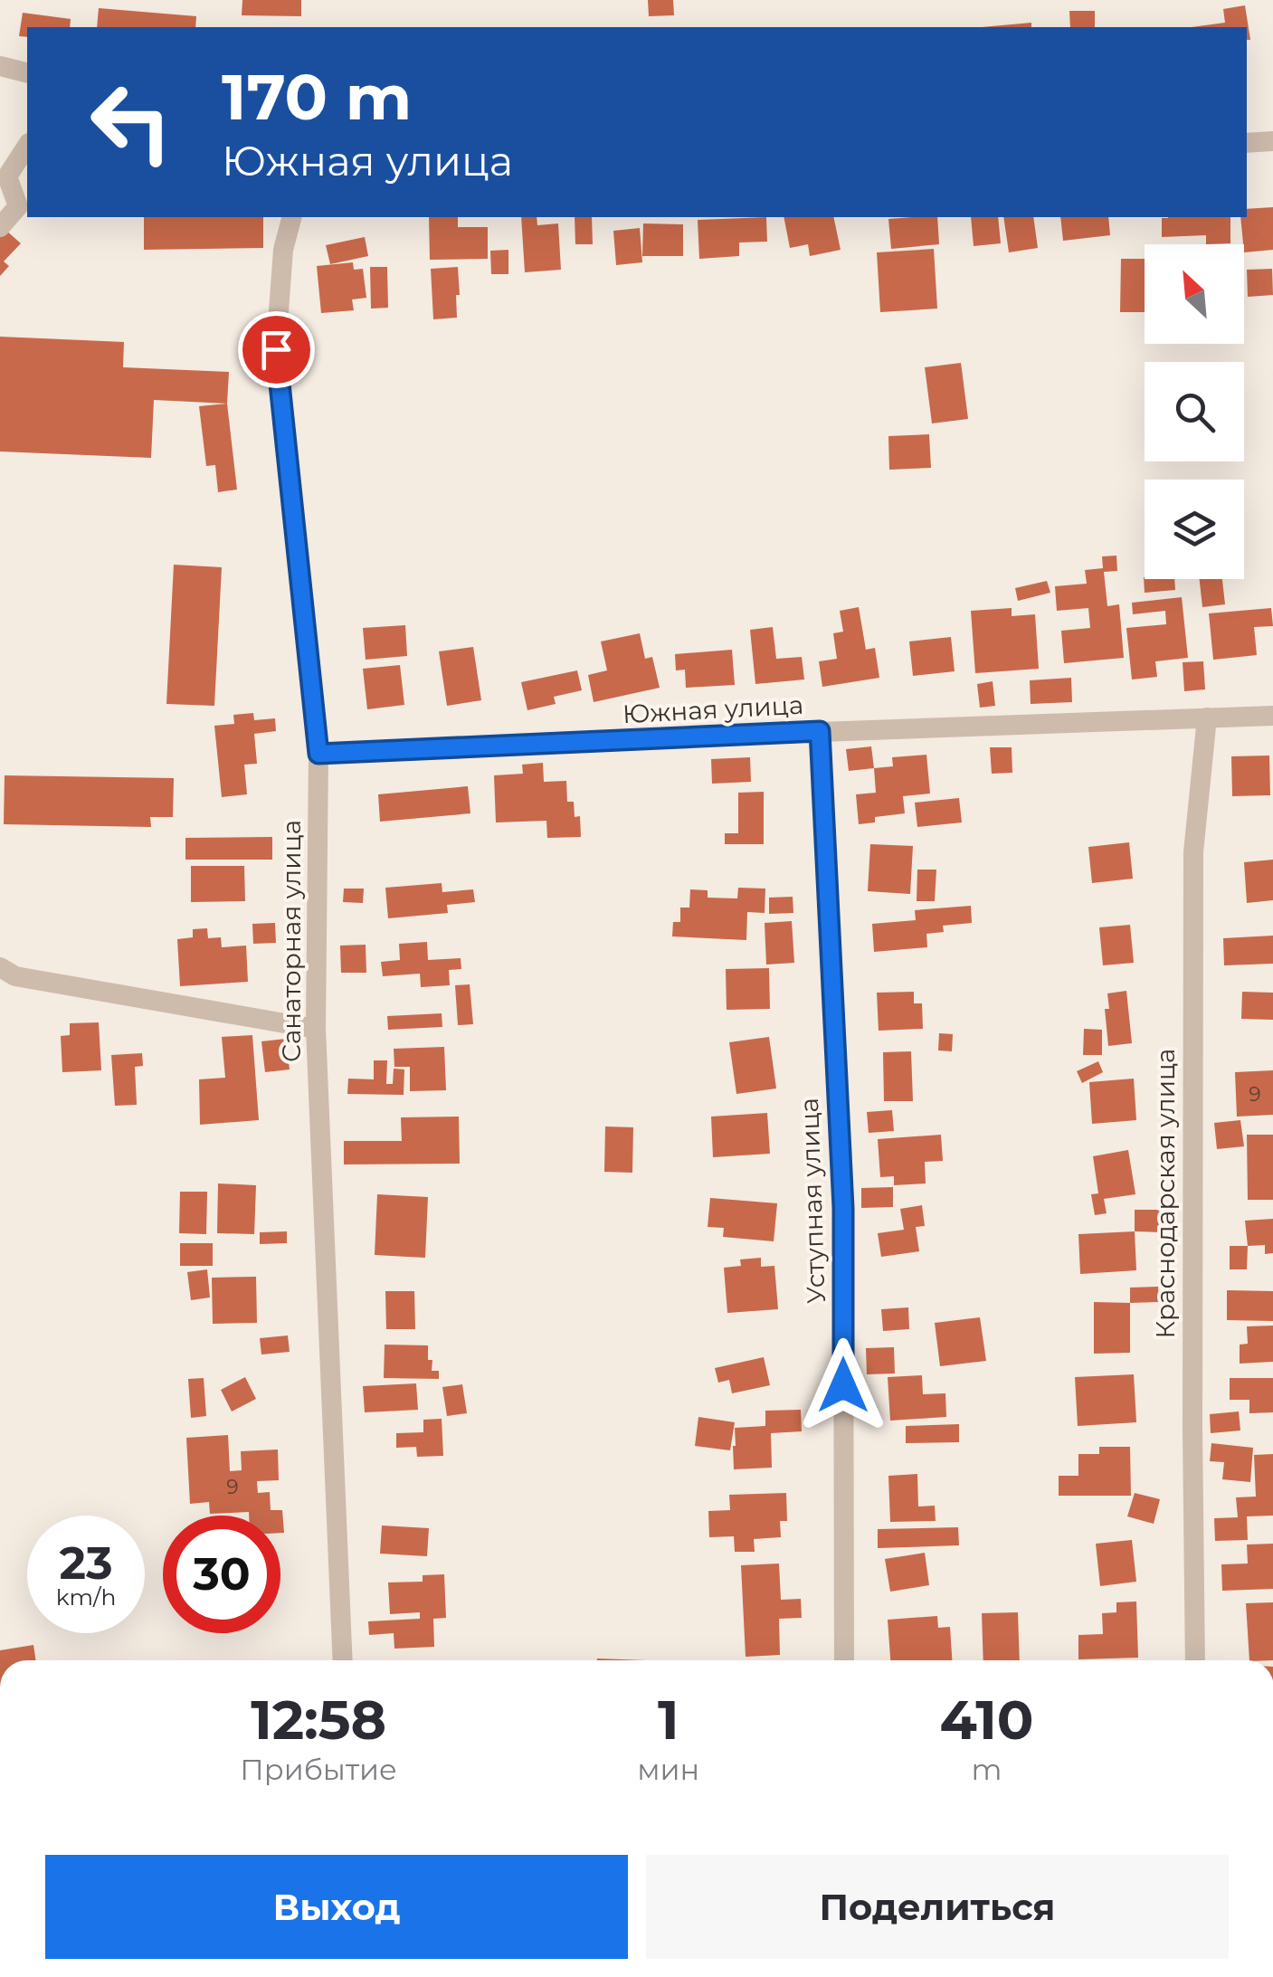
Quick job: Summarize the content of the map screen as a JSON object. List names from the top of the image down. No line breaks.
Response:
{"streets":{"street":["Южная улица","Санаторная улица","Краснодарская улица","Уступная улица"]},"crossings":[["Южная улица","Санаторная улица"],["Южная улица","Краснодарская улица"],["Южная улица","Уступная улица"]],"house_numbers":["9","9"],"north":"top left","page":{"turn":["170 m","Южная улица"],"speed":"23 km/h","limit":"30","eta":["12:58","Прибытие","1","мин","410","m"],"buttons":["Выход","Поделиться"]}}
